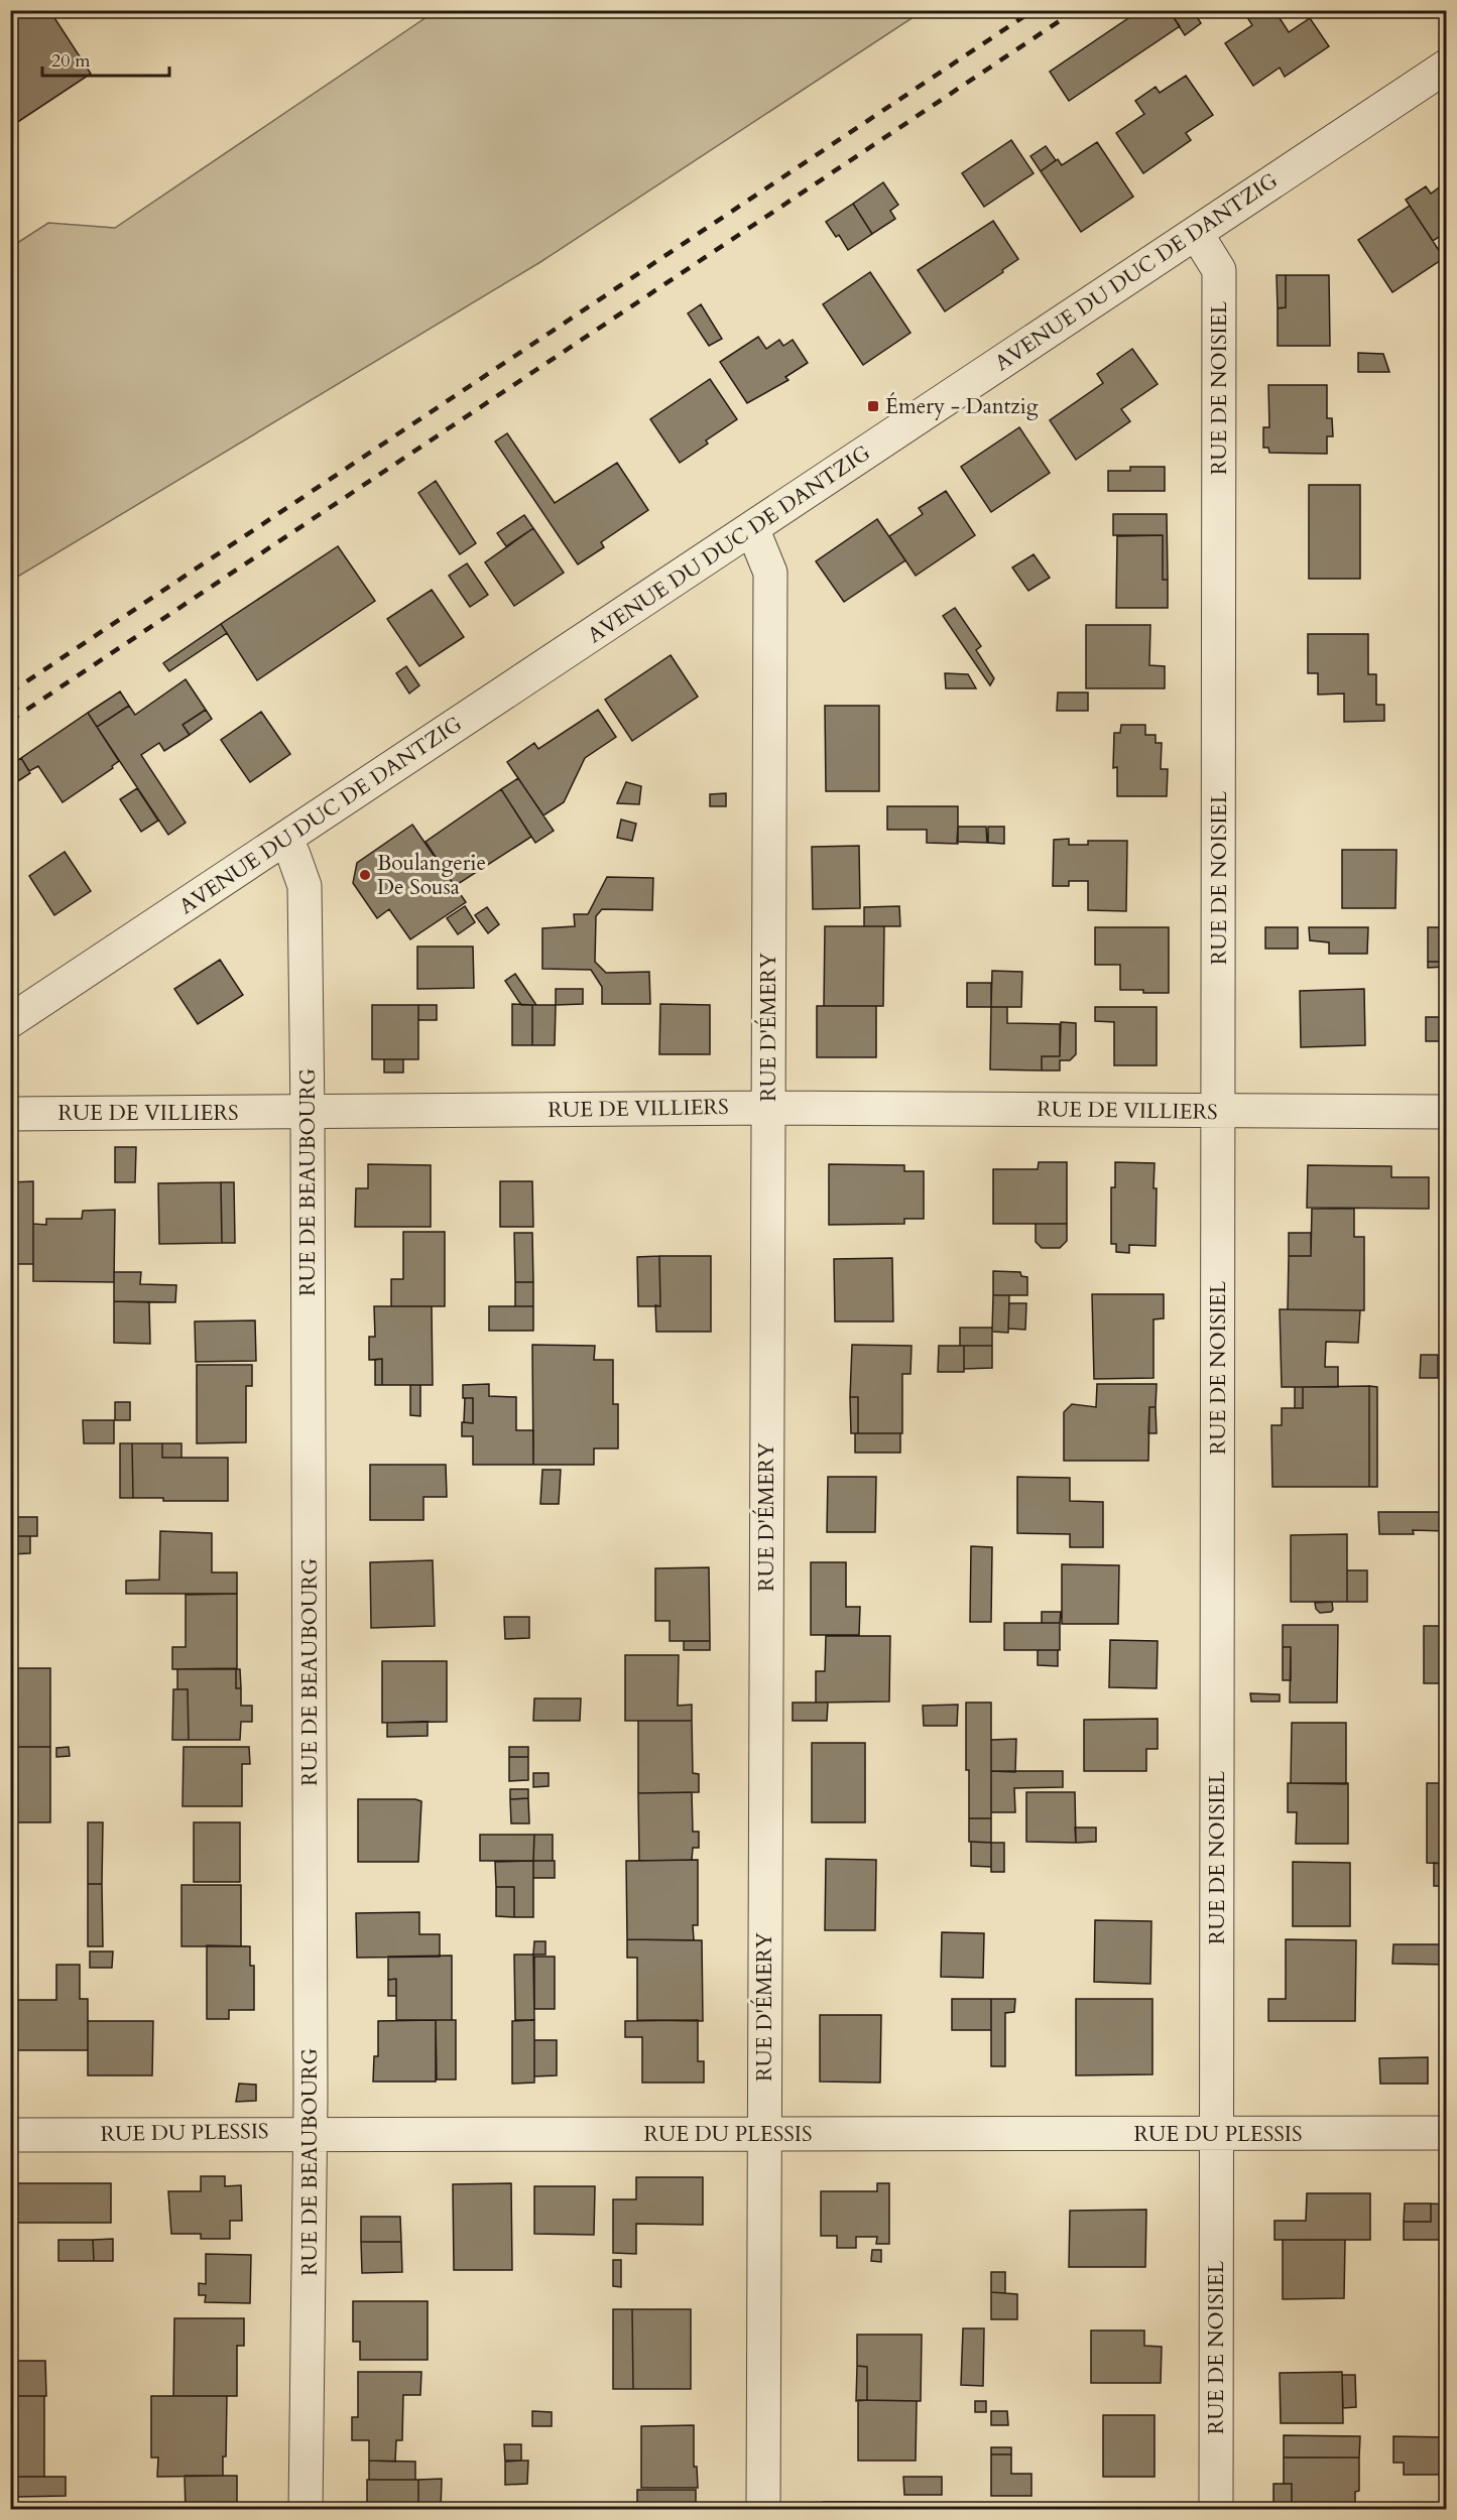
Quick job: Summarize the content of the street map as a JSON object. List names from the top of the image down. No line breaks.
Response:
{"streets":{"street":["AVENUE DU DUC DE DANTZIG","RUE DE NOISIEL","RUE D'ÉMERY","RUE DE VILLIERS","RUE DE BEAUBOURG","RUE DU PLESSIS"]},"crossings":[["AVENUE DU DUC DE DANTZIG","RUE DE NOISIEL"],["AVENUE DU DUC DE DANTZIG","RUE D'ÉMERY"],["AVENUE DU DUC DE DANTZIG","RUE DE BEAUBOURG"],["RUE DE NOISIEL","RUE DE VILLIERS"],["RUE DE NOISIEL","RUE DU PLESSIS"],["RUE D'ÉMERY","RUE DE VILLIERS"],["RUE D'ÉMERY","RUE DU PLESSIS"],["RUE DE VILLIERS","RUE DE BEAUBOURG"],["RUE DE BEAUBOURG","RUE DU PLESSIS"]],"places":{"transit":["Émery - Dantzig"],"other":["Boulangerie De Sousa"]},"scale_bar":"20 m"}
